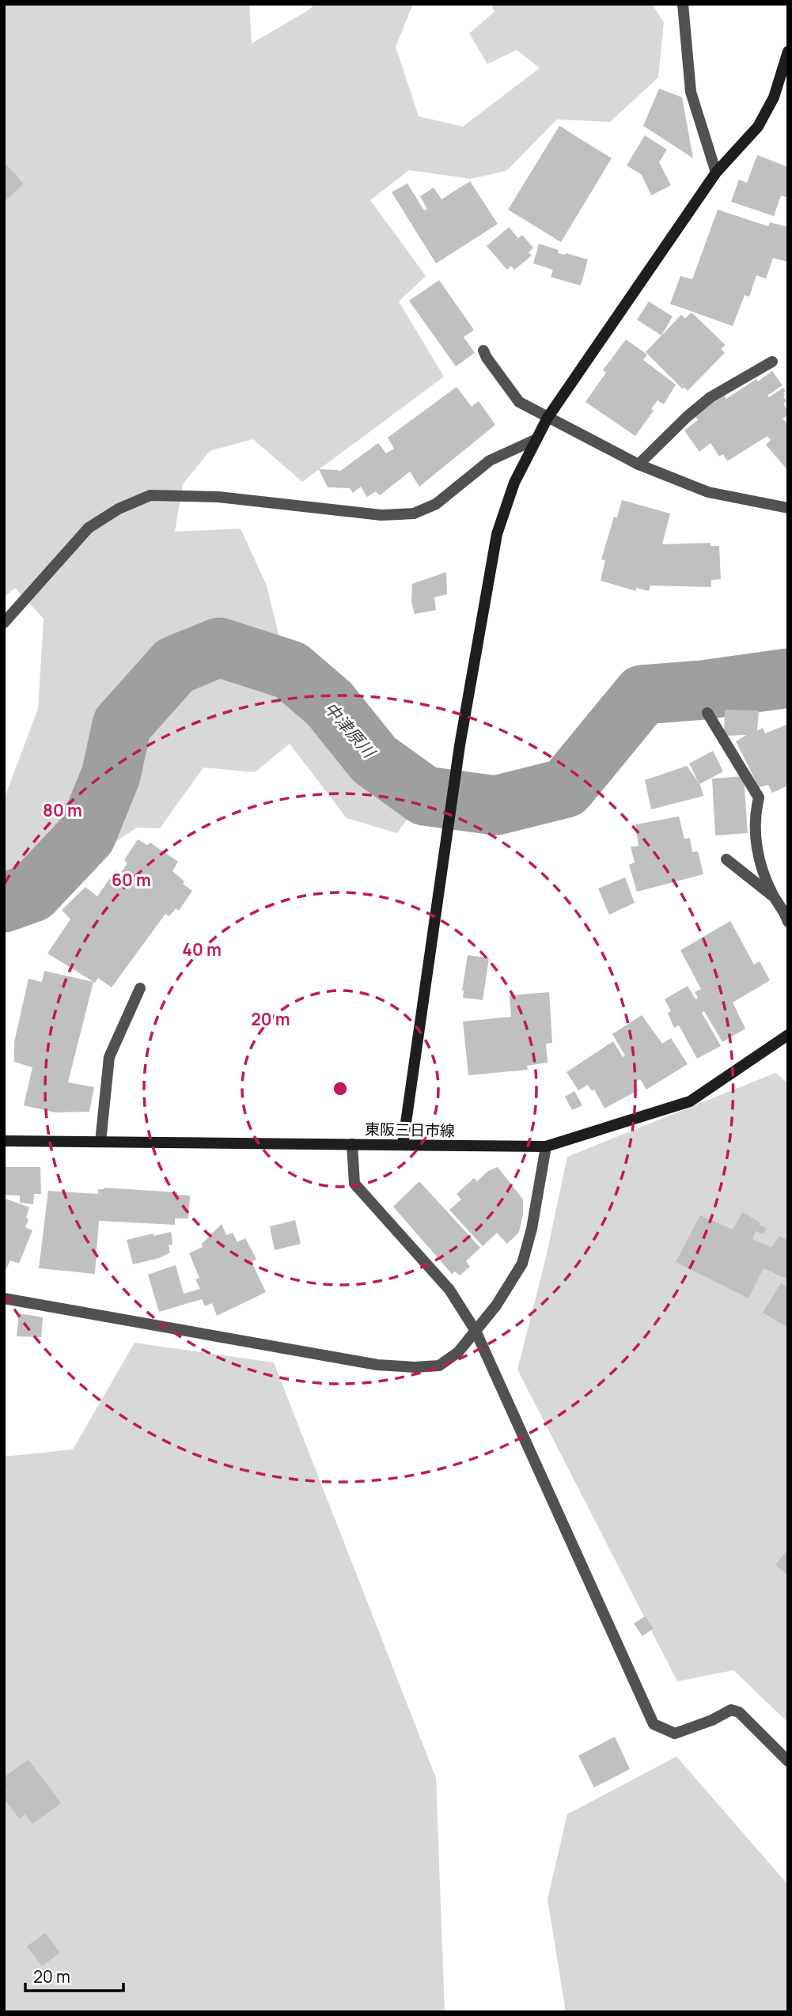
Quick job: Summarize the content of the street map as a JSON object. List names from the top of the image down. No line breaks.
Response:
{"streets":{"street":["東阪三日市線"]},"water":["中津原川"],"scale_bar":"20 m","rings":["80 m","60 m","40 m","20 m"]}
